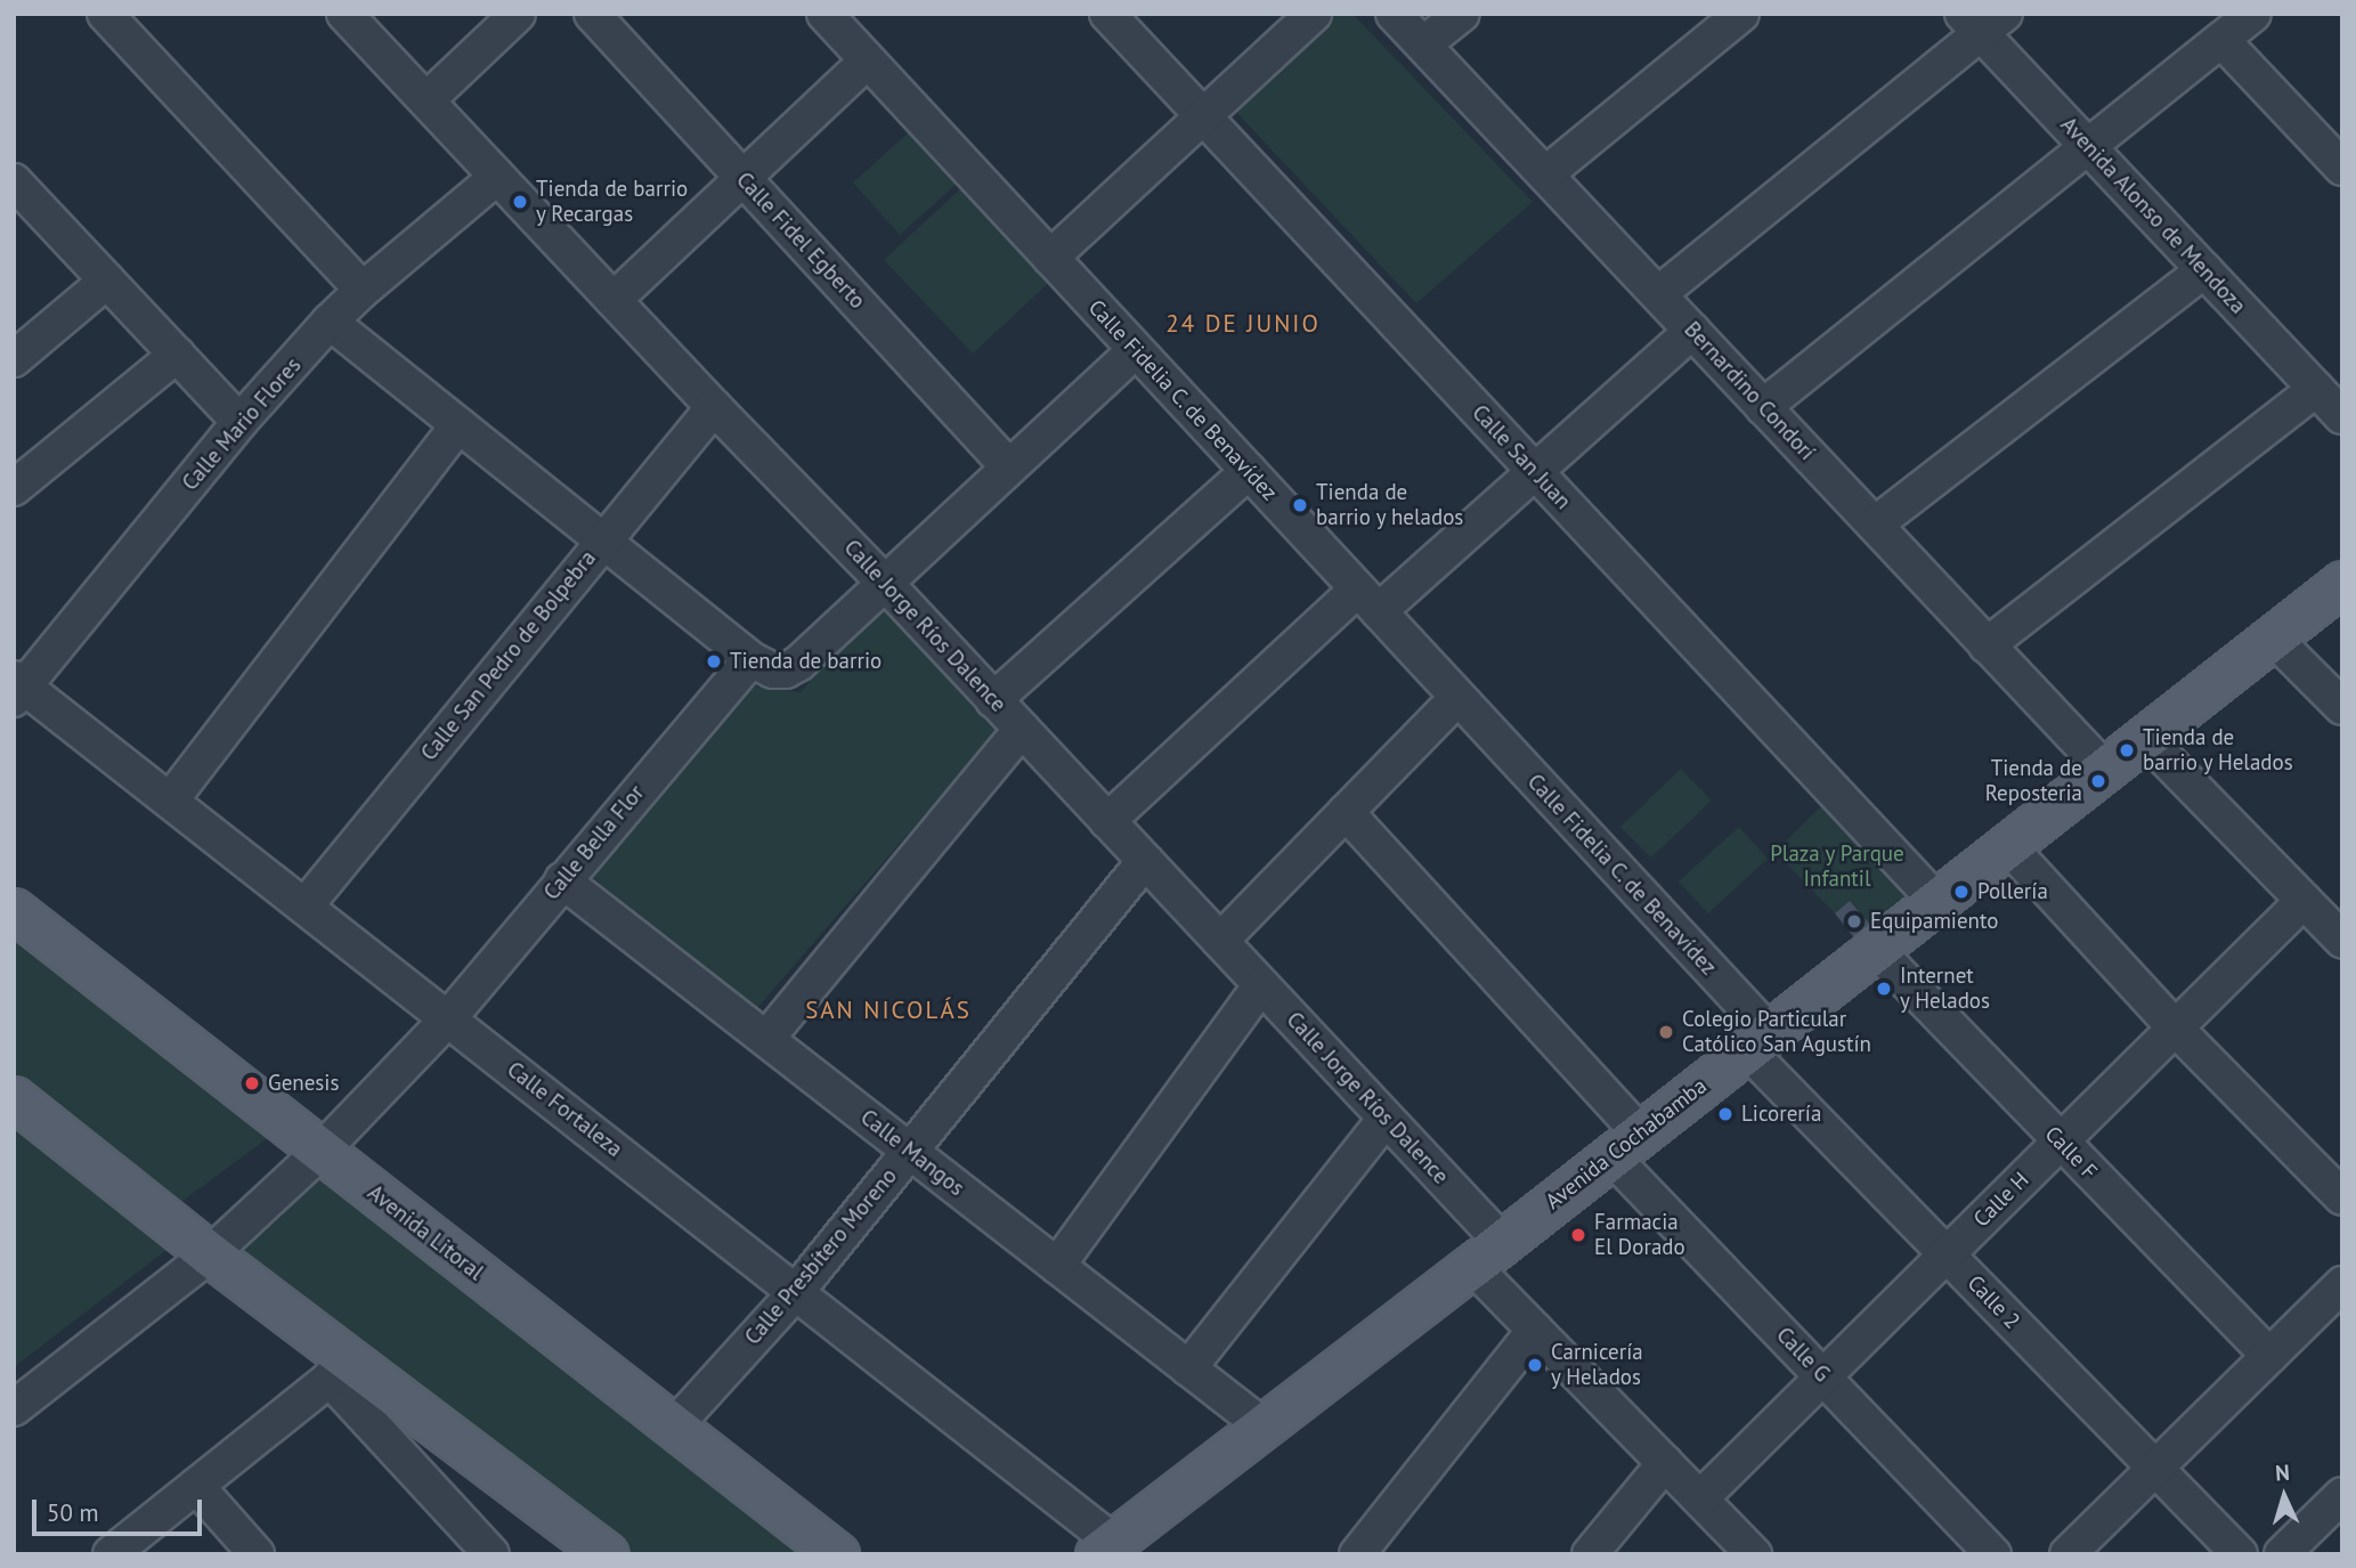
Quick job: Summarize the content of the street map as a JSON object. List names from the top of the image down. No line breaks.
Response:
{"streets":{"main road":["Avenida Cochabamba","Avenida Litoral"],"street":["Avenida Alonso de Mendoza","Calle Fidel Egberto","Bernardino Condorí","Calle Fidelia C. de Benavídez","Calle Mario Flores","Calle San Juan","Calle Jorge Ríos Dalence","Calle San Pedro de Bolpebra","Calle Bella Flor","Calle Fortaleza","Calle Mangos","Calle F","Calle H","Calle Presbítero Moreno","Calle 2","Calle G"]},"crossings":[["Bernardino Condorí","Avenida Cochabamba"],["Calle Fidelia C. de Benavídez","Avenida Cochabamba"],["Calle Fidelia C. de Benavídez","Calle 2"],["Calle Mario Flores","Calle Jorge Ríos Dalence"],["Calle Mario Flores","Calle Fortaleza"],["Calle San Juan","Avenida Cochabamba"],["Calle Jorge Ríos Dalence","Calle San Pedro de Bolpebra"],["Calle Jorge Ríos Dalence","Avenida Cochabamba"],["Calle Jorge Ríos Dalence","Calle H"],["Calle Jorge Ríos Dalence","Calle Presbítero Moreno"],["Calle San Pedro de Bolpebra","Calle Fortaleza"],["Calle Bella Flor","Calle Fortaleza"],["Calle Bella Flor","Calle Mangos"],["Calle Bella Flor","Avenida Litoral"],["Calle Fortaleza","Avenida Cochabamba"],["Calle Fortaleza","Calle Presbítero Moreno"],["Avenida Cochabamba","Calle Mangos"],["Avenida Cochabamba","Calle F"],["Avenida Cochabamba","Calle 2"],["Avenida Cochabamba","Calle G"],["Calle Mangos","Calle Presbítero Moreno"],["Calle F","Calle H"],["Calle H","Calle 2"],["Calle H","Calle G"],["Avenida Litoral","Calle Presbítero Moreno"]],"districts":["24 DE JUNIO","SAN NICOLÁS"],"parks":["Plaza y Parque Infantil"],"places":["Tienda de barrio y Recargas","Tienda de barrio y helados","Tienda de barrio","Tienda de barrio y Helados","Tienda de Reposteria","Pollería","Equipamiento","Internet y Helados","Colegio Particular Católico San Agustín","Genesis","Licorería","Farmacia El Dorado","Carnicería y Helados"],"scale_bar":"50 m","north":"top"}
